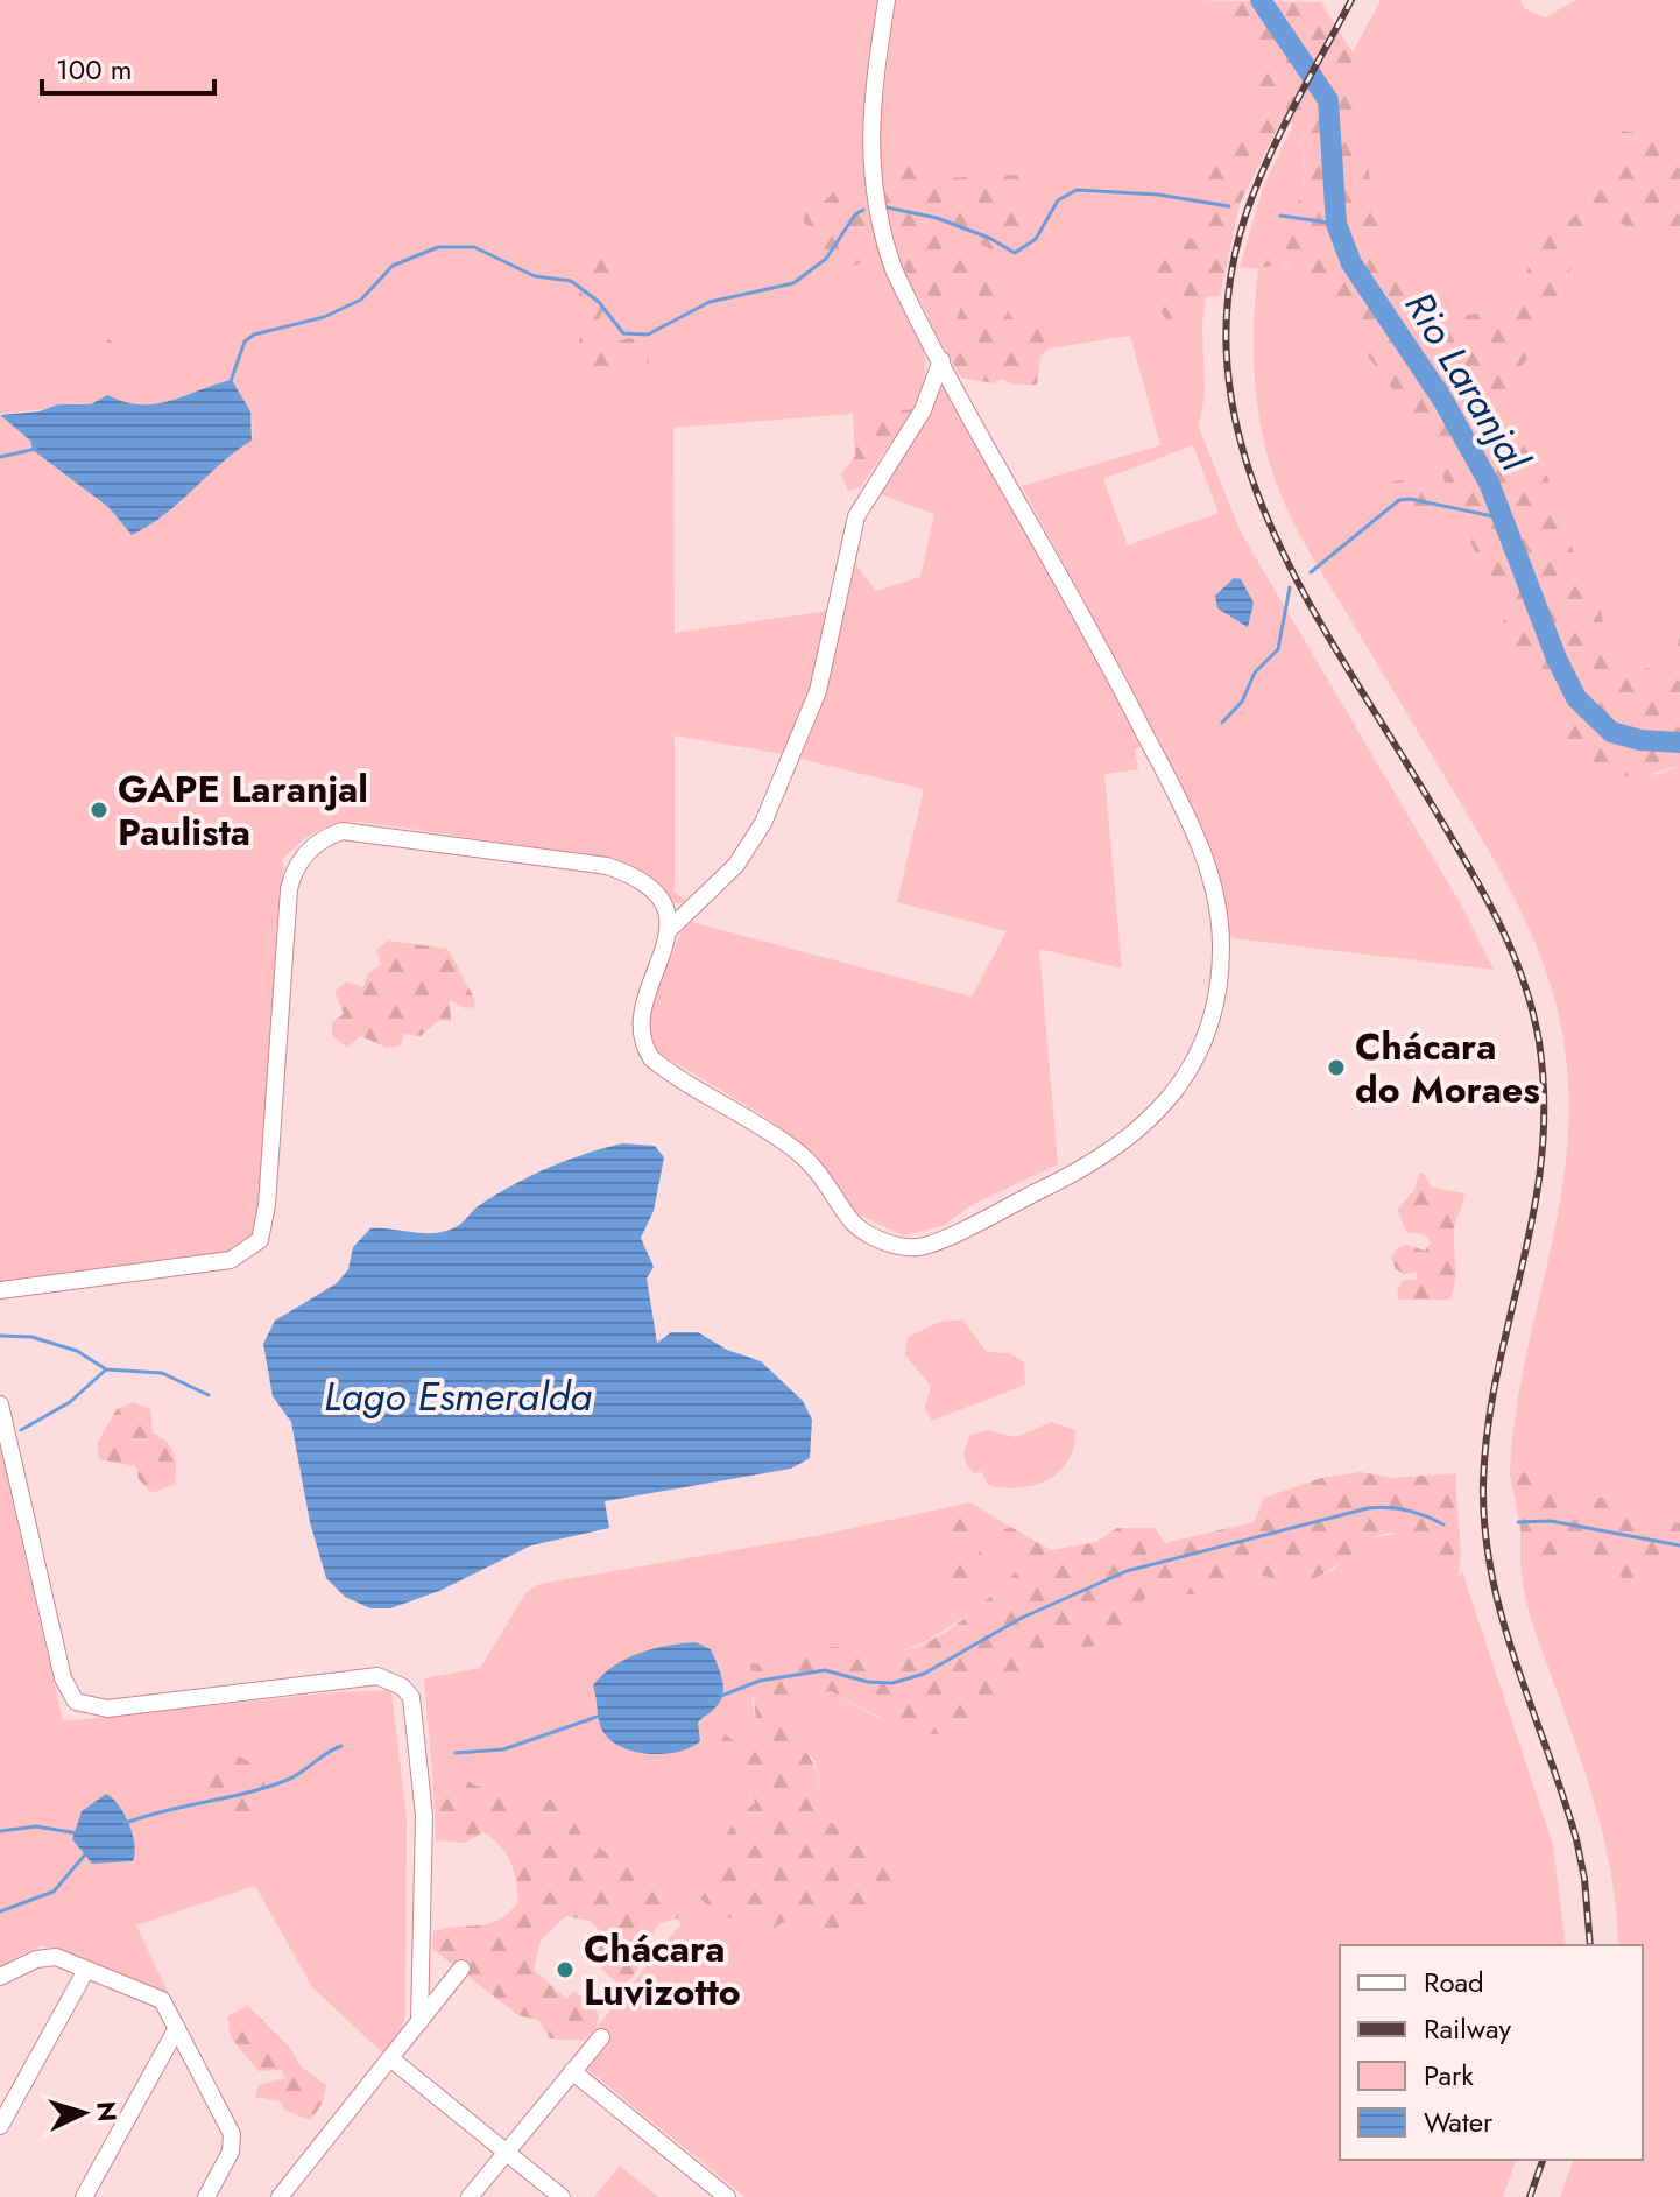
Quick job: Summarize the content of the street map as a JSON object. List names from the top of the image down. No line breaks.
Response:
{"water":["Rio Laranjal","Lago Esmeralda"],"places":["GAPE Laranjal Paulista","Chácara do Moraes","Chácara Luvizotto"],"legend":["Road","Railway","Park","Water"],"scale_bar":"100 m","north":"right"}
